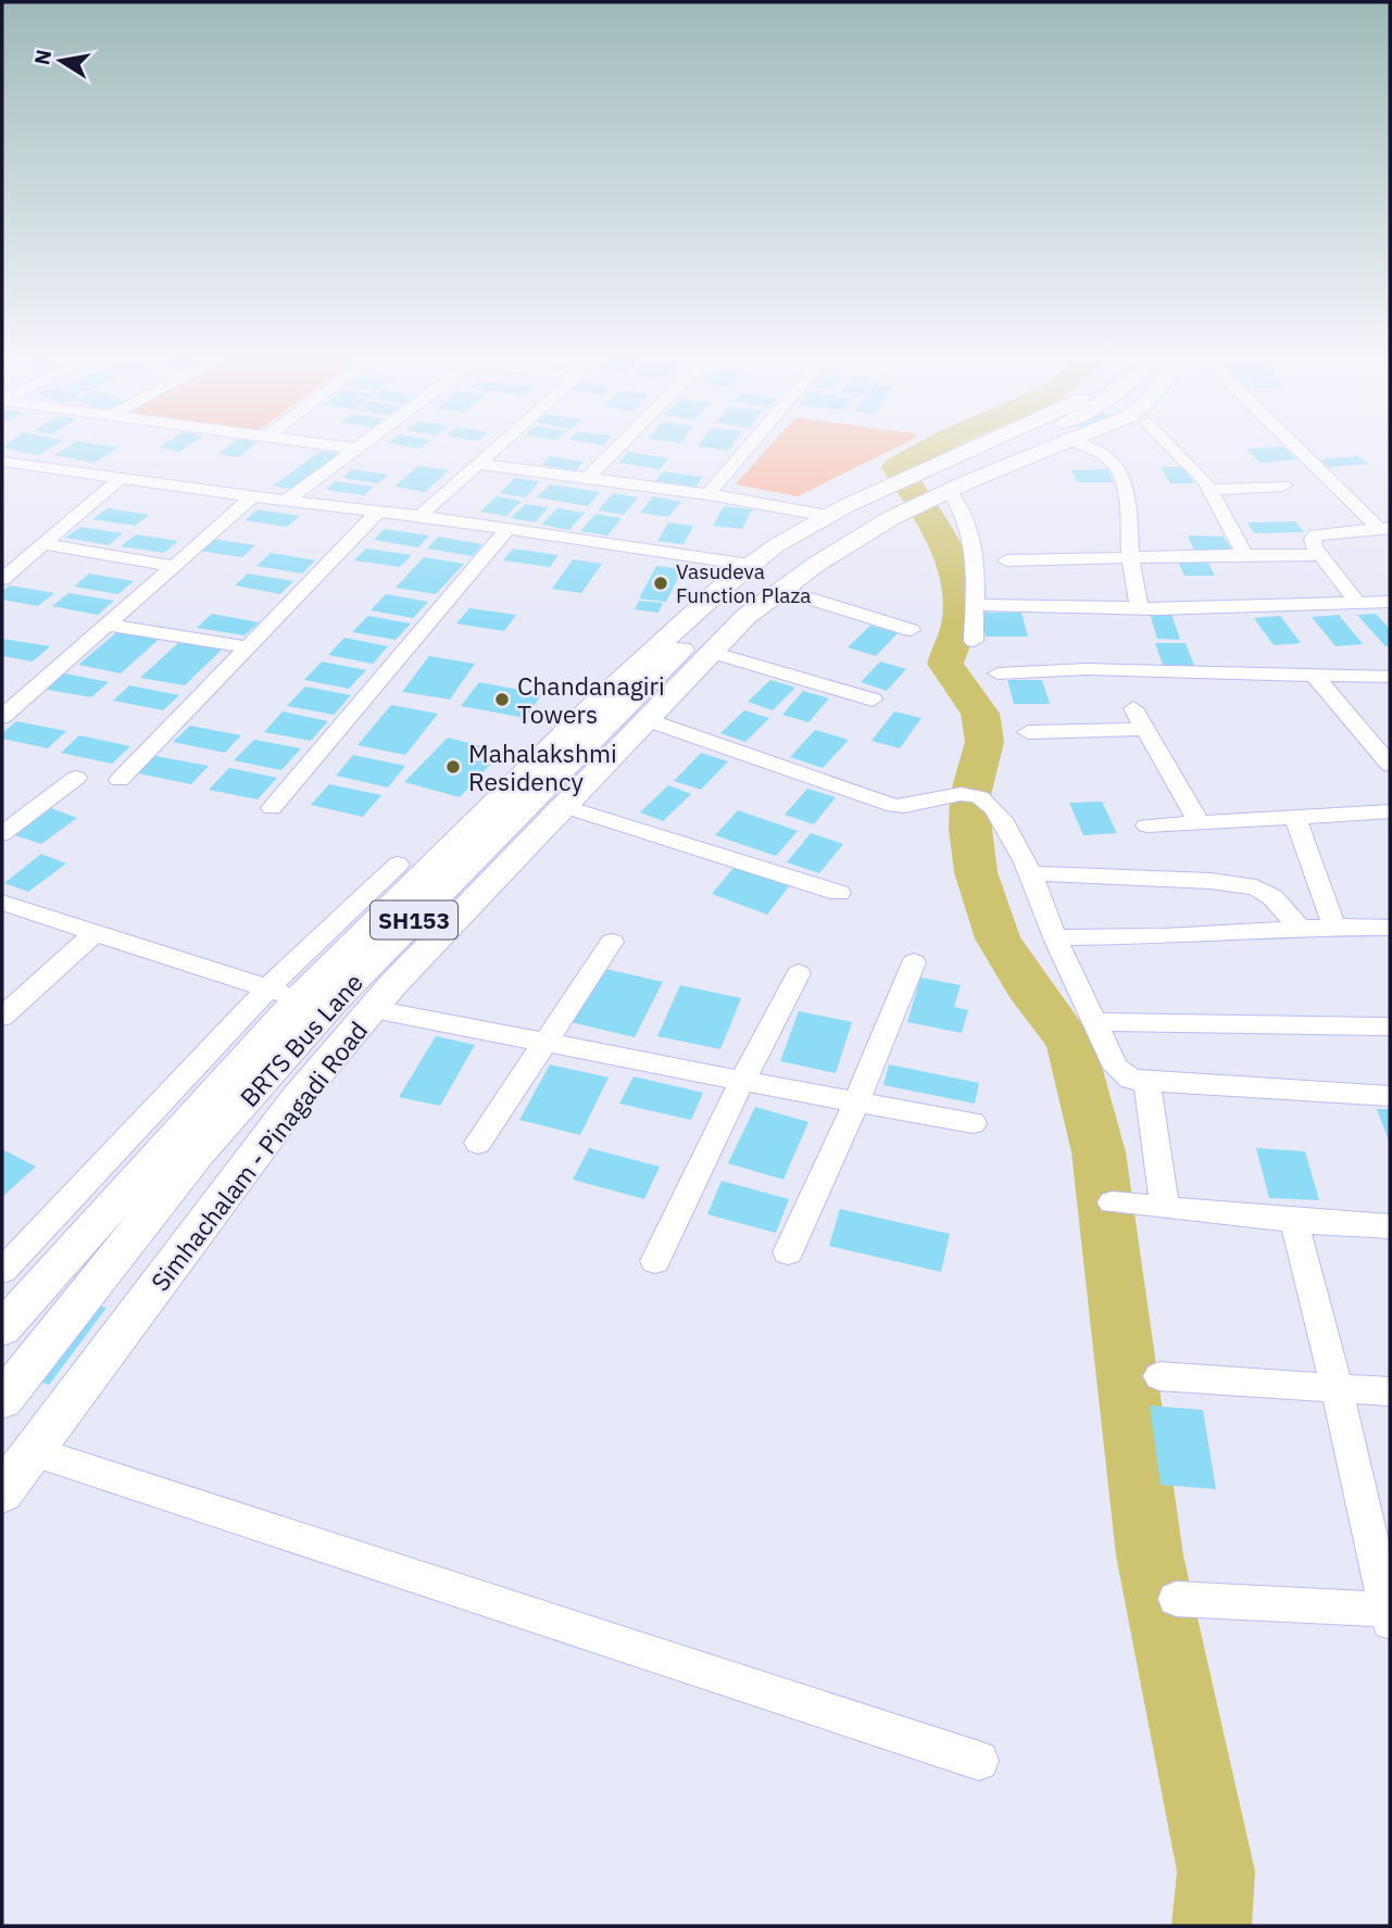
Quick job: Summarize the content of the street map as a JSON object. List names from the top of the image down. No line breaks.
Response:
{"streets":{"main road":["SH153","BRTS Bus Lane","Simhachalam - Pinagadi Road"]},"crossings":[["BRTS Bus Lane","Simhachalam - Pinagadi Road"]],"places":["Vasudeva Function Plaza","Chandanagiri Towers","Mahalakshmi Residency"],"north":"left"}
